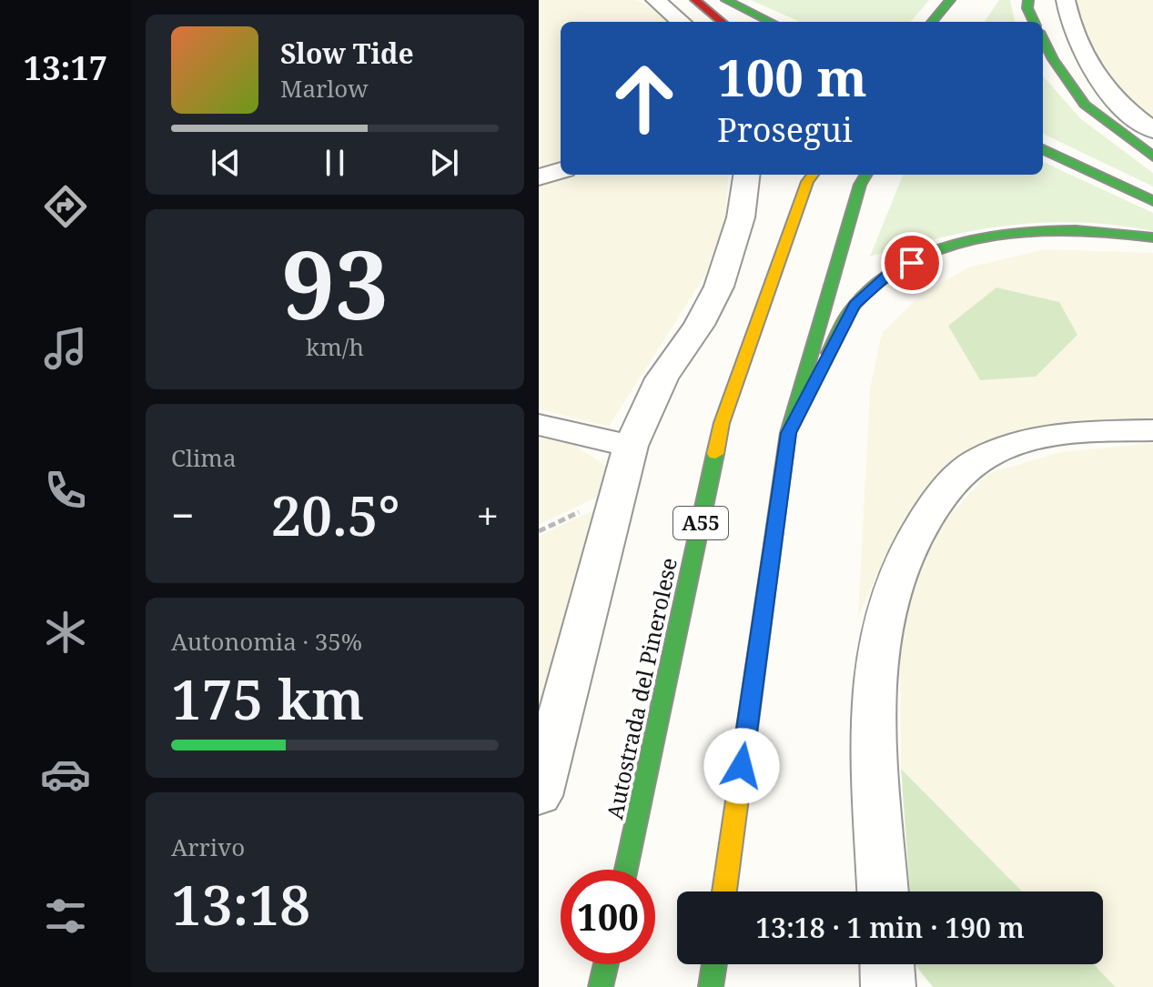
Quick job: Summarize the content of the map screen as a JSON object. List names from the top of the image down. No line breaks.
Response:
{"streets":{"main road":["A55","Autostrada del Pinerolese"]},"page":{"tabs":"13:17","turn":["100 m","Prosegui"],"song":["Slow Tide","Marlow"],"tile":[["93","km/h"],"Clima",["Autonomia · 35%","175 km"],["Arrivo","13:18"]],"heat":["−","20.5°","+"],"limit":"100","trip":"13:18 · 1 min · 190 m"}}
